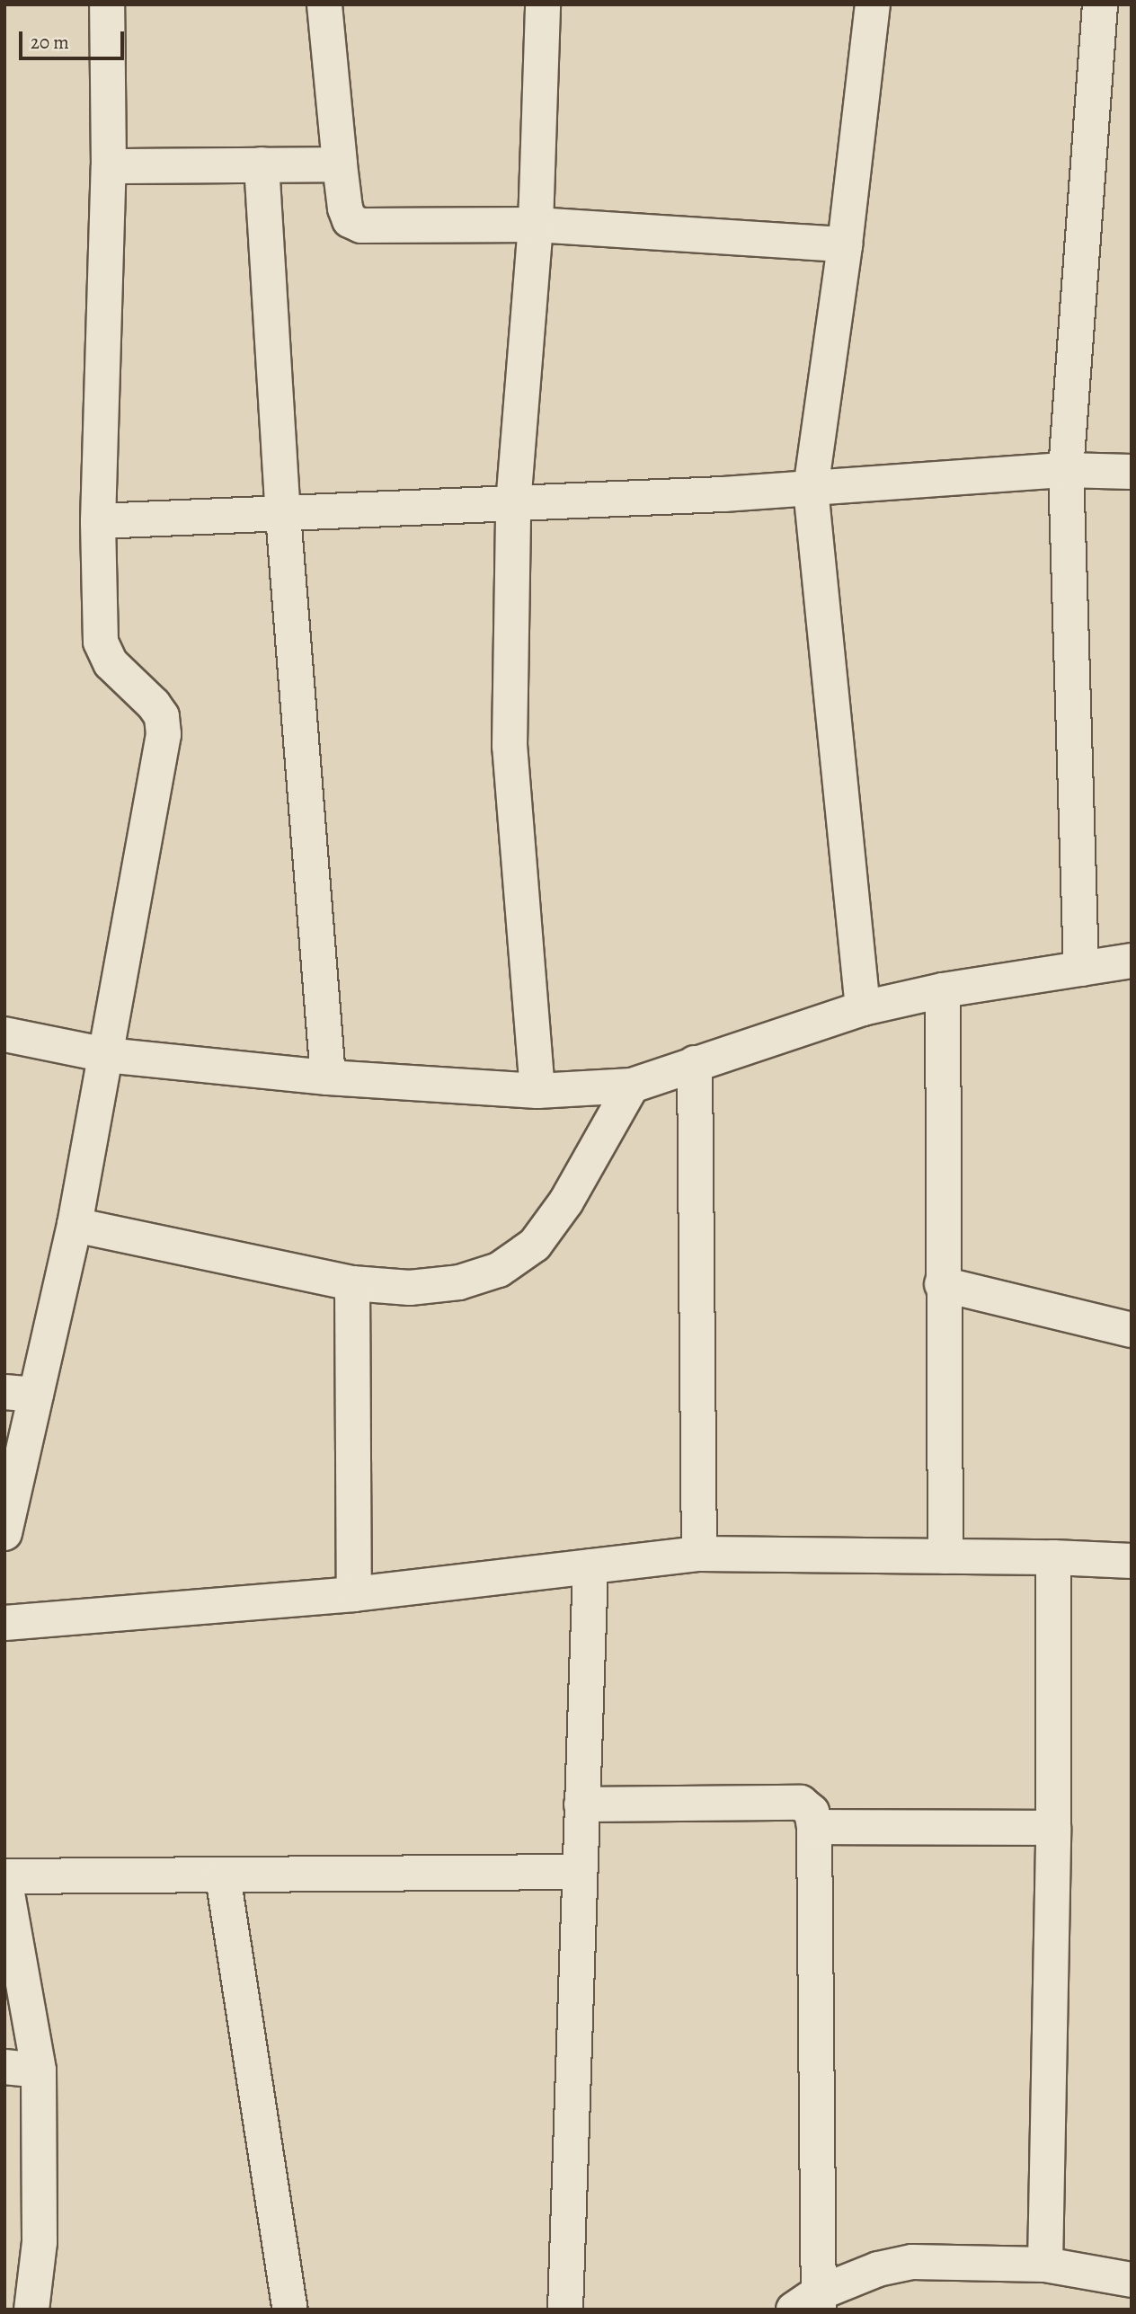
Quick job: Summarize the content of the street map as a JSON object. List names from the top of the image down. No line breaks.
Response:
{"scale_bar":"20 m"}
